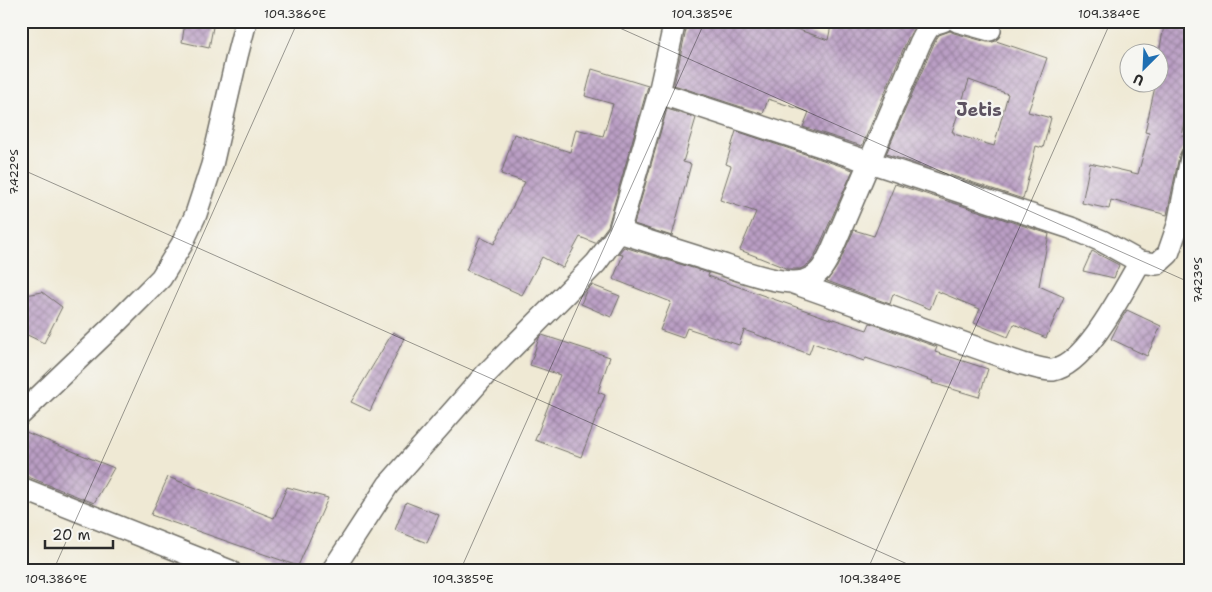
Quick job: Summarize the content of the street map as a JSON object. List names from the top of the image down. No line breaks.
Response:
{"districts":["Jetis"],"scale_bar":"20 m","north":"bottom left","coordinates":["109.386°E","109.385°E","109.384°E","7.422°S","7.423°S"]}
